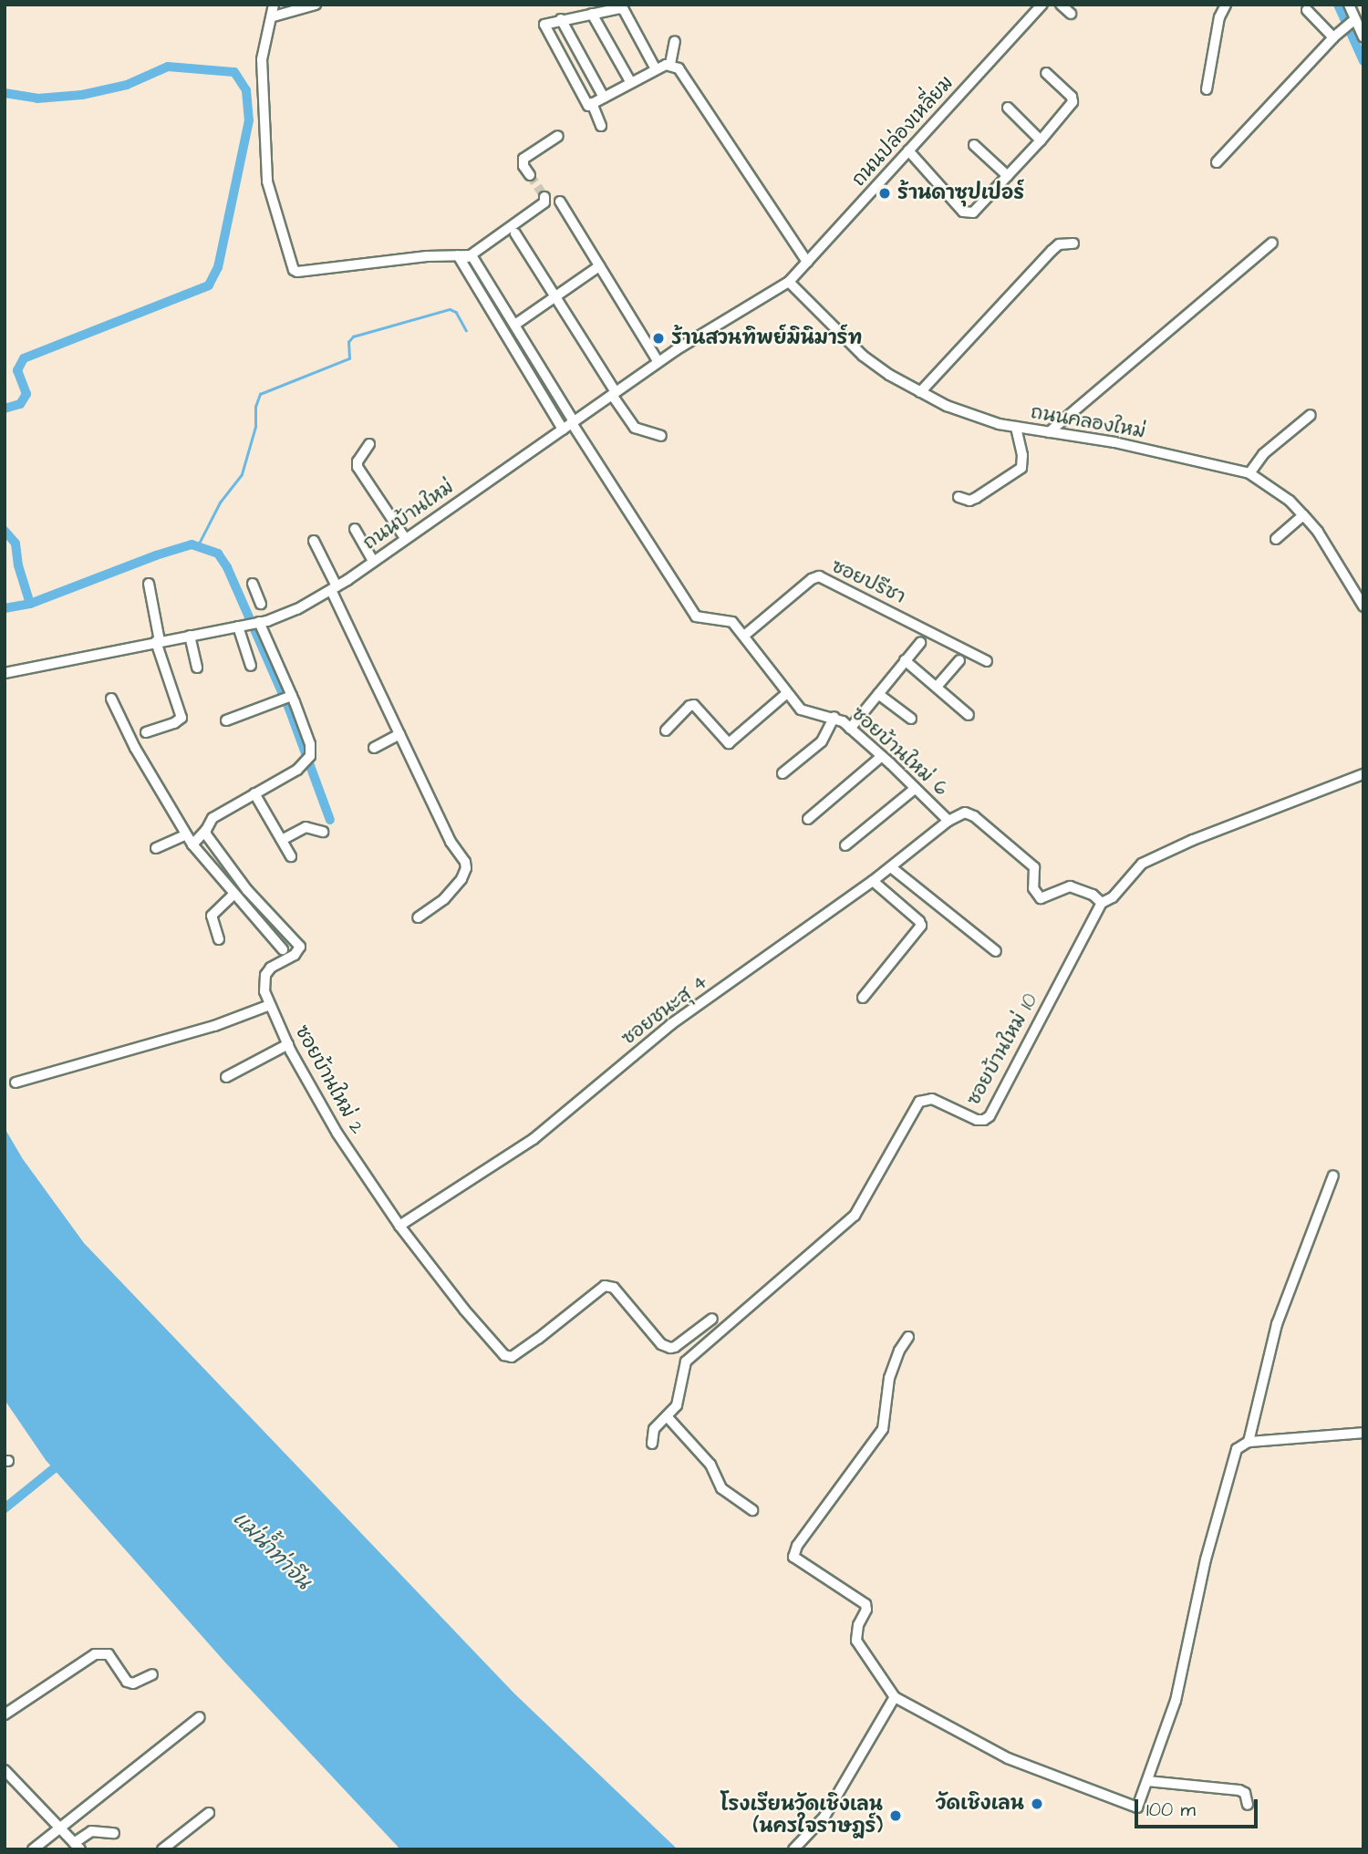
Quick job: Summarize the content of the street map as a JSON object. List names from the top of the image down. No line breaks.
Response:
{"streets":{"street":["ถนนปล่องเหลี่ยม","ถนนคลองใหม่","ถนนบ้านใหม่","ซอยปรีชา","ซอยบ้านใหม่ 6","ซอยชนะสุ 4","ซอยบ้านใหม่ 10","ซอยบ้านใหม่ 2"]},"crossings":[["ถนนปล่องเหลี่ยม","ถนนคลองใหม่"],["ถนนปล่องเหลี่ยม","ถนนบ้านใหม่"],["ถนนคลองใหม่","ถนนบ้านใหม่"],["ถนนบ้านใหม่","ซอยบ้านใหม่ 6"],["ซอยปรีชา","ซอยบ้านใหม่ 6"],["ซอยบ้านใหม่ 6","ซอยชนะสุ 4"],["ซอยบ้านใหม่ 6","ซอยบ้านใหม่ 10"],["ซอยชนะสุ 4","ซอยบ้านใหม่ 2"]],"water":["แม่น้ำท่าจีน"],"places":["ร้านดาซุปเปอร์","ร้านสวนทิพย์มินิมาร์ท","วัดเชิงเลน","โรงเรียนวัดเชิงเลน (นครใจราษฎร์)"],"scale_bar":"100 m"}
